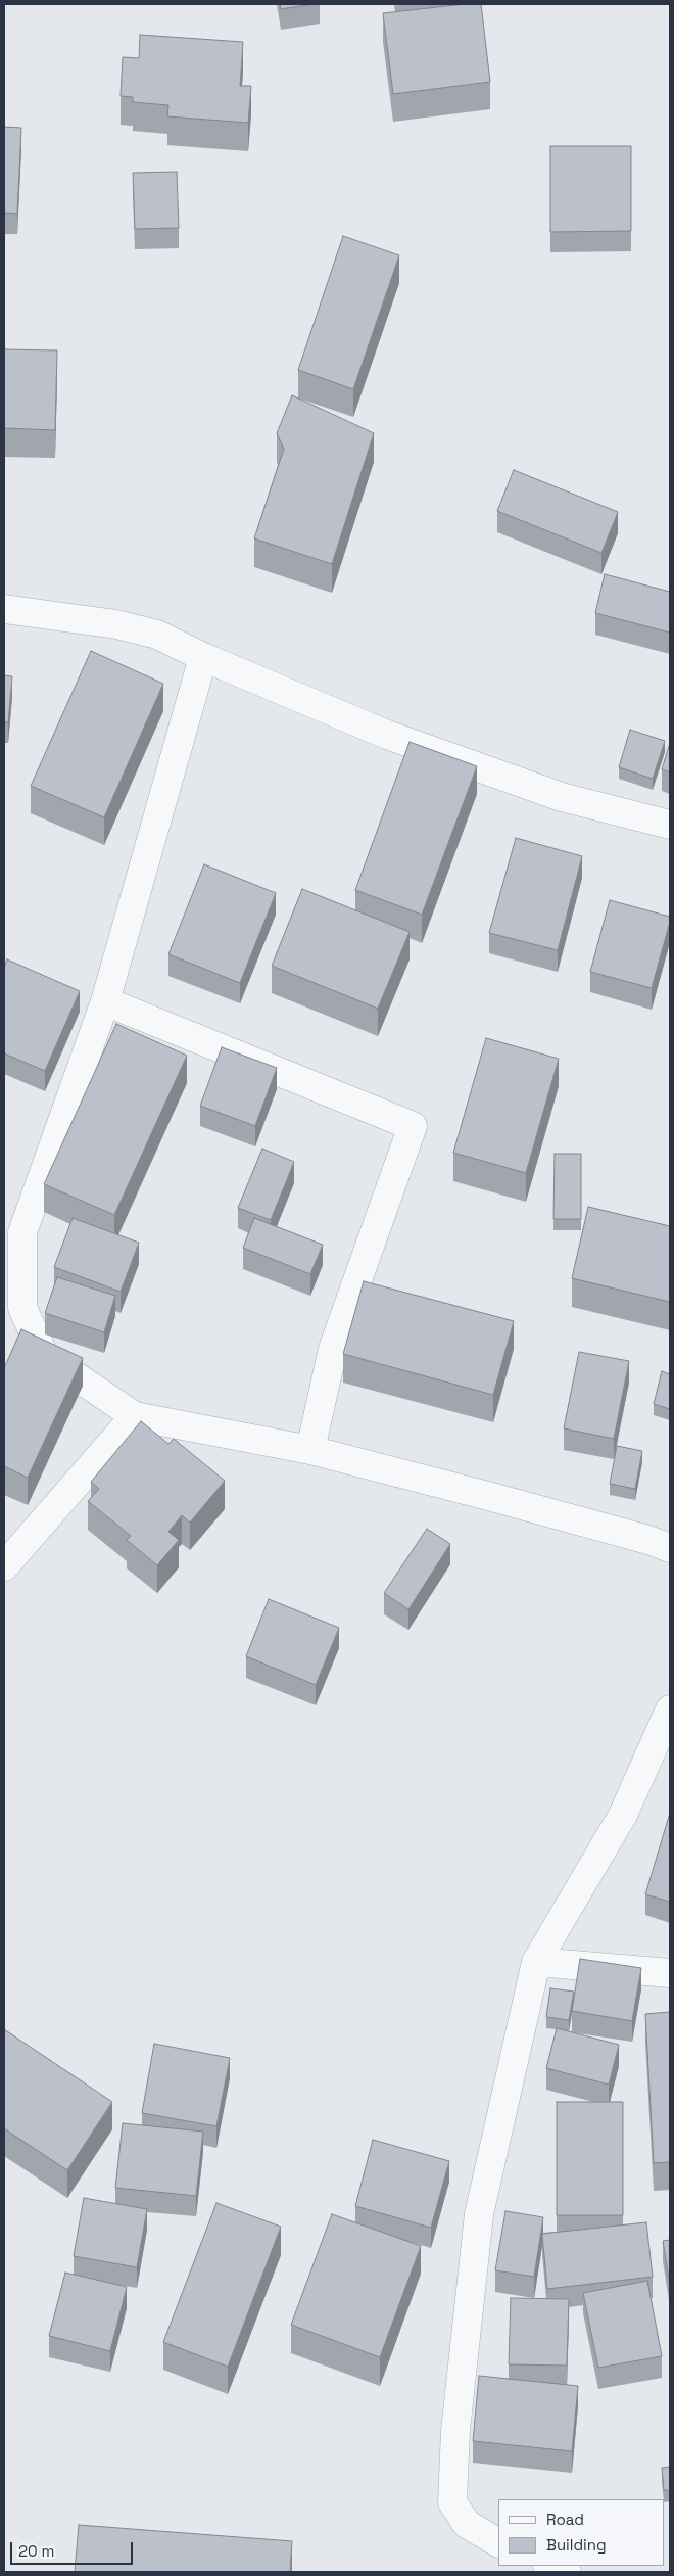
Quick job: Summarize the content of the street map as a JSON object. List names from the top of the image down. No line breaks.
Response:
{"legend":["Road","Building"],"scale_bar":"20 m"}
